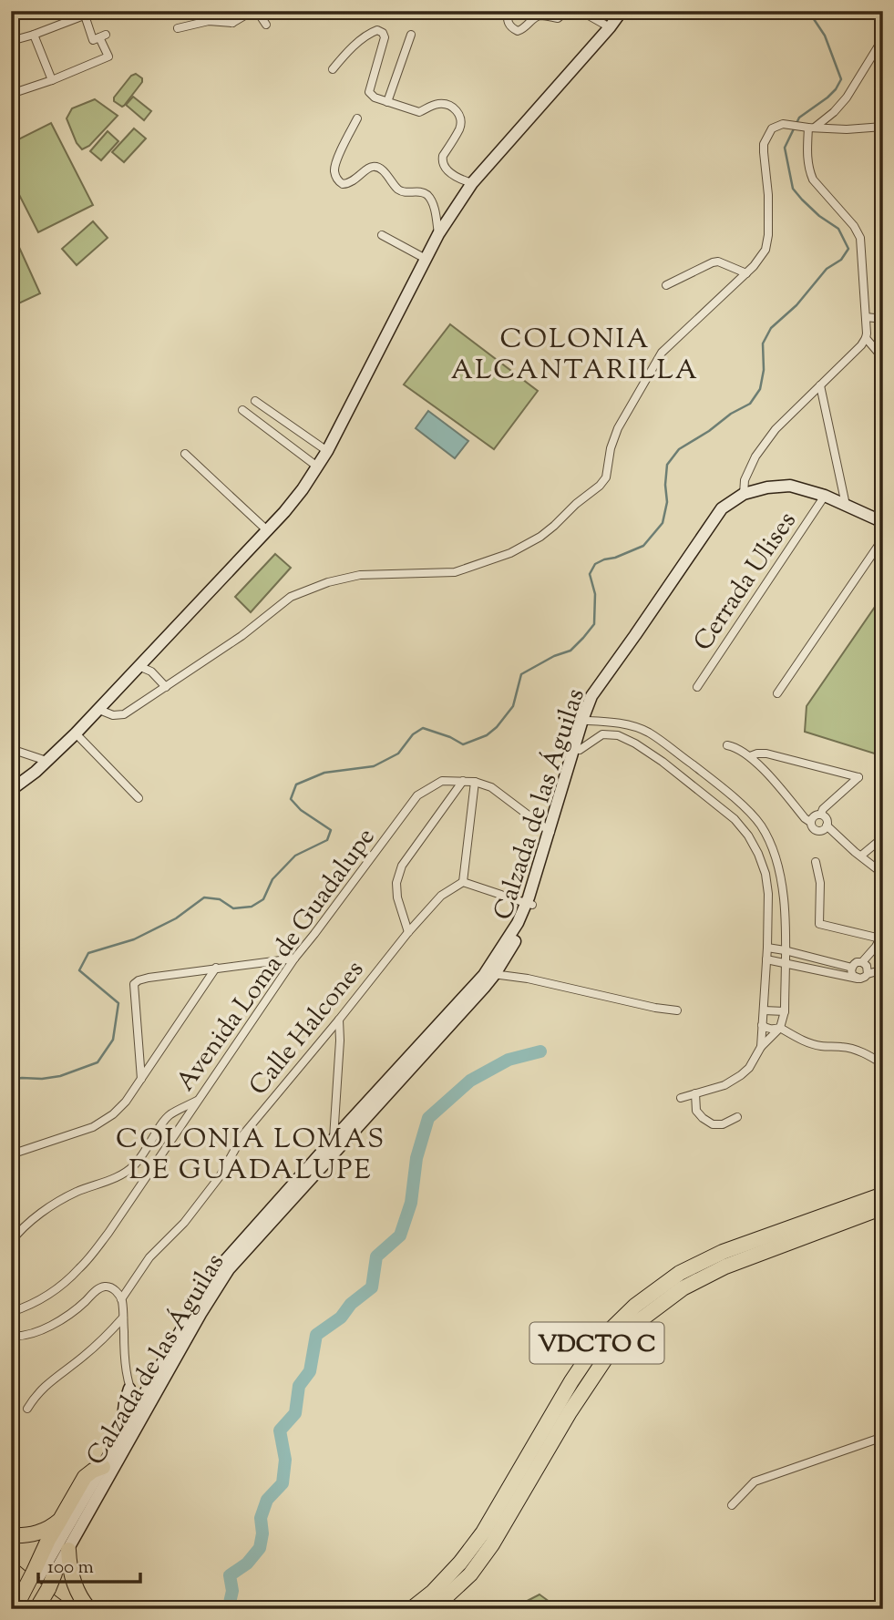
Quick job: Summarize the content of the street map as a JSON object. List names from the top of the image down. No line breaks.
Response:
{"streets":{"highway":["VDCTO C"],"main road":["Calzada de las Águilas"],"street":["Cerrada Ulises","Avenida Loma de Guadalupe","Calle Halcones"]},"crossings":[["Cerrada Ulises","Calzada de las Águilas"],["Calzada de las Águilas","Avenida Loma de Guadalupe"]],"districts":["COLONIA ALCANTARILLA","COLONIA LOMAS DE GUADALUPE"],"scale_bar":"100 m"}
